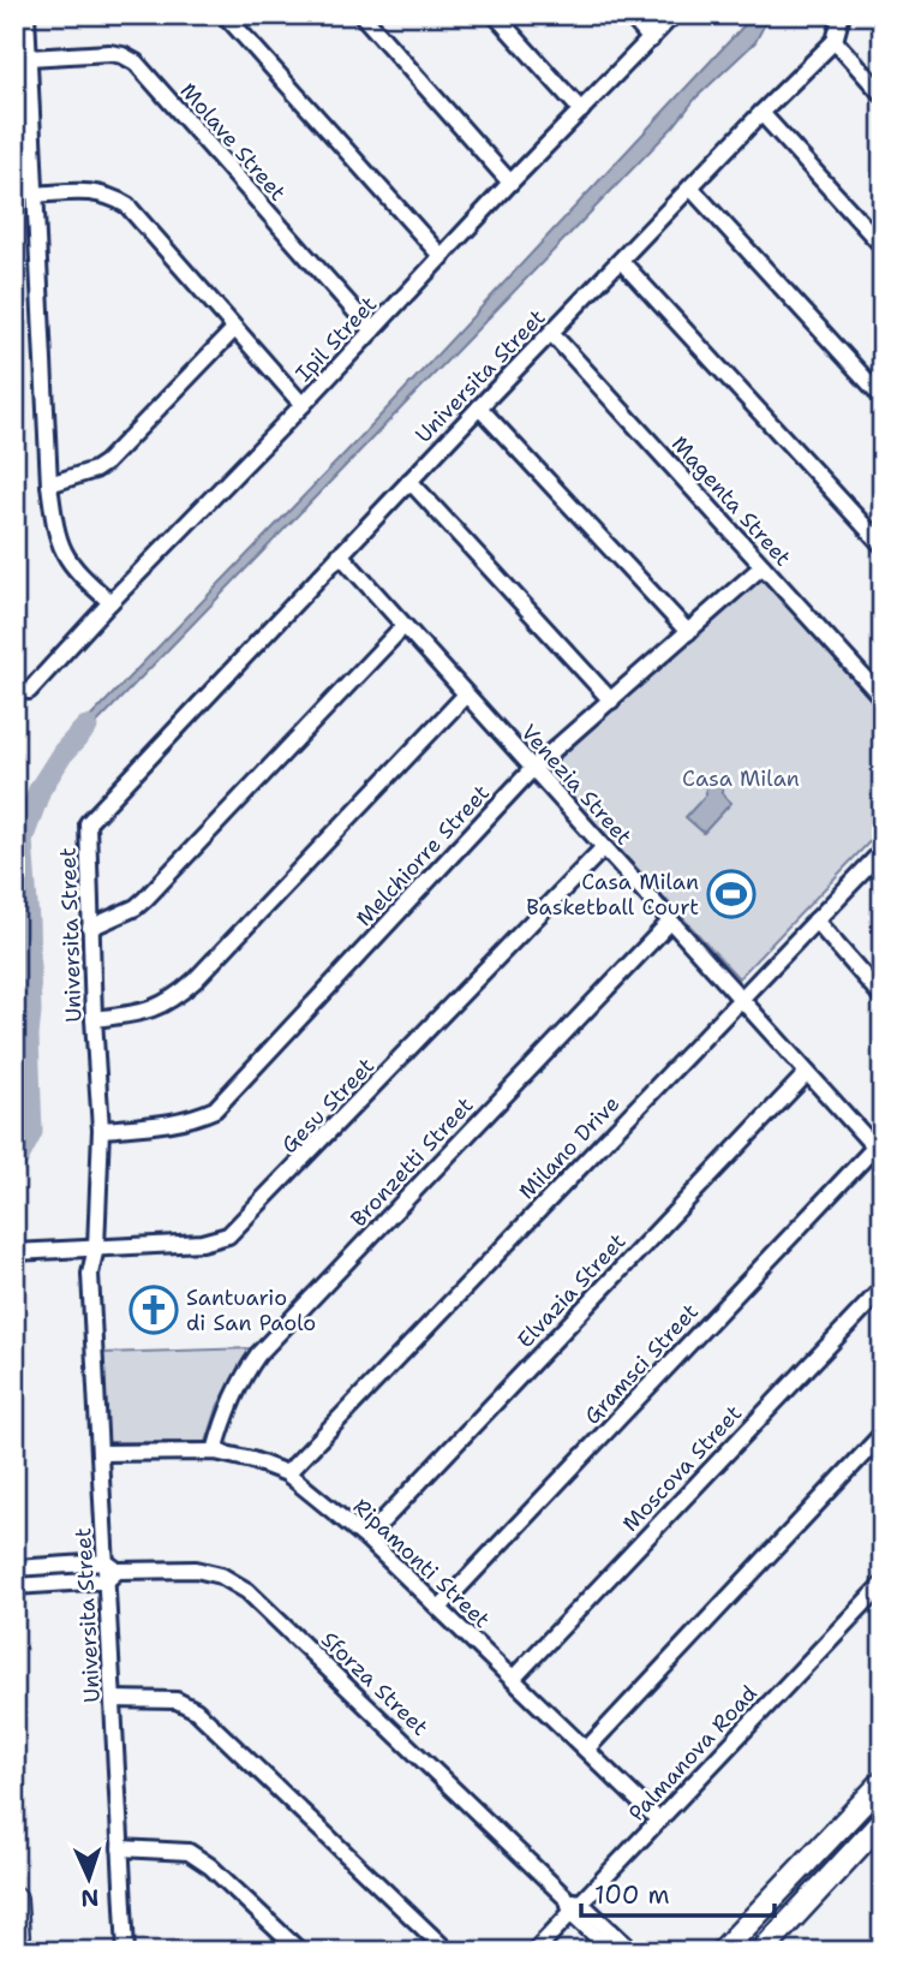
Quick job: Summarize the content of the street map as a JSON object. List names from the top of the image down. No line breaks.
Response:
{"streets":{"street":["Molave Street","Ipil Street","Universita Street","Magenta Street","Venezia Street","Melchiorre Street","Gesu Street","Milano Drive","Bronzetti Street","Elvazia Street","Gramsci Street","Moscova Street","Ripamonti Street","Sforza Street","Palmanova Road"]},"crossings":[["Molave Street","Ipil Street"],["Universita Street","Magenta Street"],["Universita Street","Venezia Street"],["Universita Street","Melchiorre Street"],["Universita Street","Gesu Street"],["Universita Street","Ripamonti Street"],["Universita Street","Sforza Street"],["Magenta Street","Melchiorre Street"],["Venezia Street","Melchiorre Street"],["Venezia Street","Gesu Street"],["Venezia Street","Milano Drive"],["Venezia Street","Bronzetti Street"],["Venezia Street","Elvazia Street"],["Venezia Street","Gramsci Street"],["Milano Drive","Ripamonti Street"],["Bronzetti Street","Ripamonti Street"],["Elvazia Street","Ripamonti Street"],["Gramsci Street","Ripamonti Street"],["Moscova Street","Ripamonti Street"],["Ripamonti Street","Palmanova Road"],["Sforza Street","Palmanova Road"]],"parks":["Casa Milan"],"places":{"sports":["Casa Milan Basketball Court"],"church":["Santuario di San Paolo"]},"scale_bar":"100 m","north":"bottom"}
